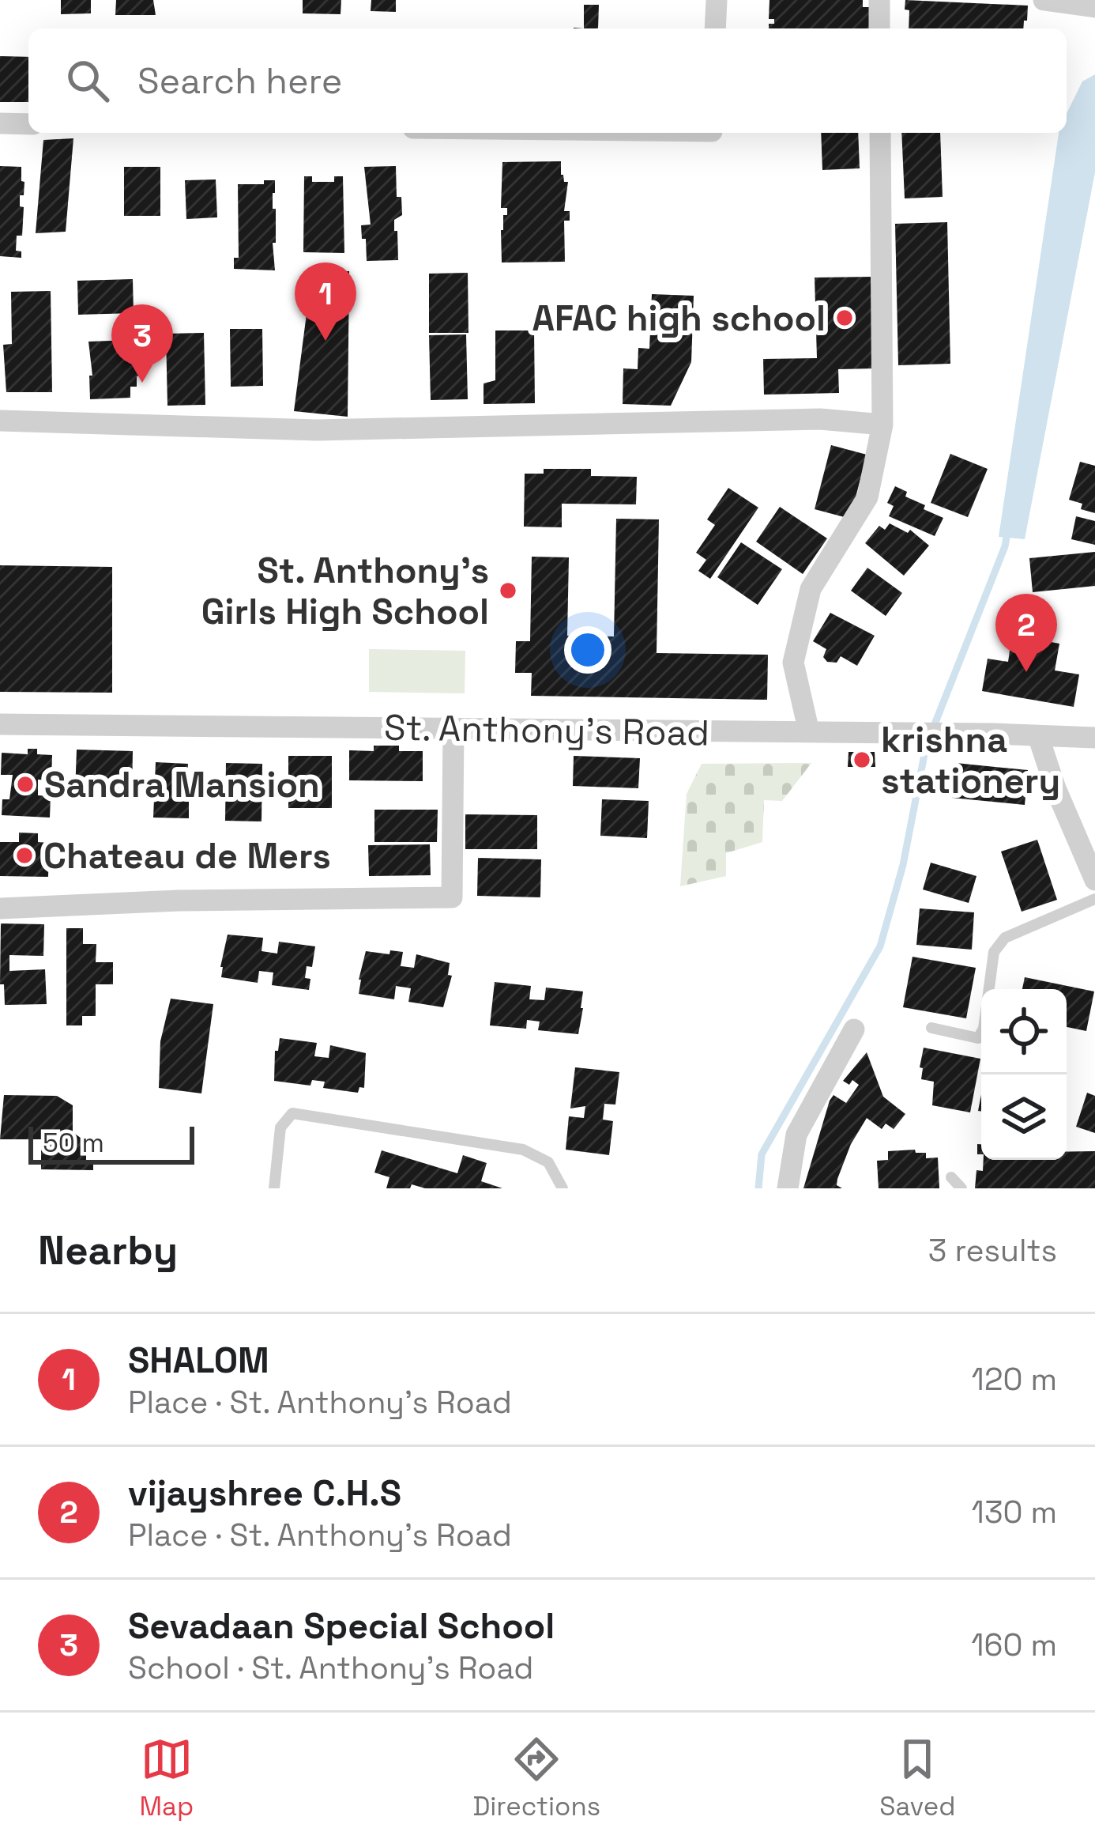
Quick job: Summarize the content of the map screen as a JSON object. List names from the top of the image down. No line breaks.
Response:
{"streets":{"street":["St. Anthony's Road"]},"places":["AFAC high school","St. Anthony's Girls High School","krishna stationery","Sandra Mansion","Chateau de Mers"],"scale_bar":"50 m","page":{"search":"Search here","pins":["1","3","2"],"scale":"50 m","heading":["Nearby","3 results"],"list":[{"mark":"1","name":"SHALOM","note":"Place · St. Anthony's Road","value":"120 m"},{"mark":"2","name":"vijayshree C.H.S","note":"Place · St. Anthony's Road","value":"130 m"},{"mark":"3","name":"Sevadaan Special School","note":"School · St. Anthony's Road","value":"160 m"}],"nav":["Map","Directions","Saved"]}}
